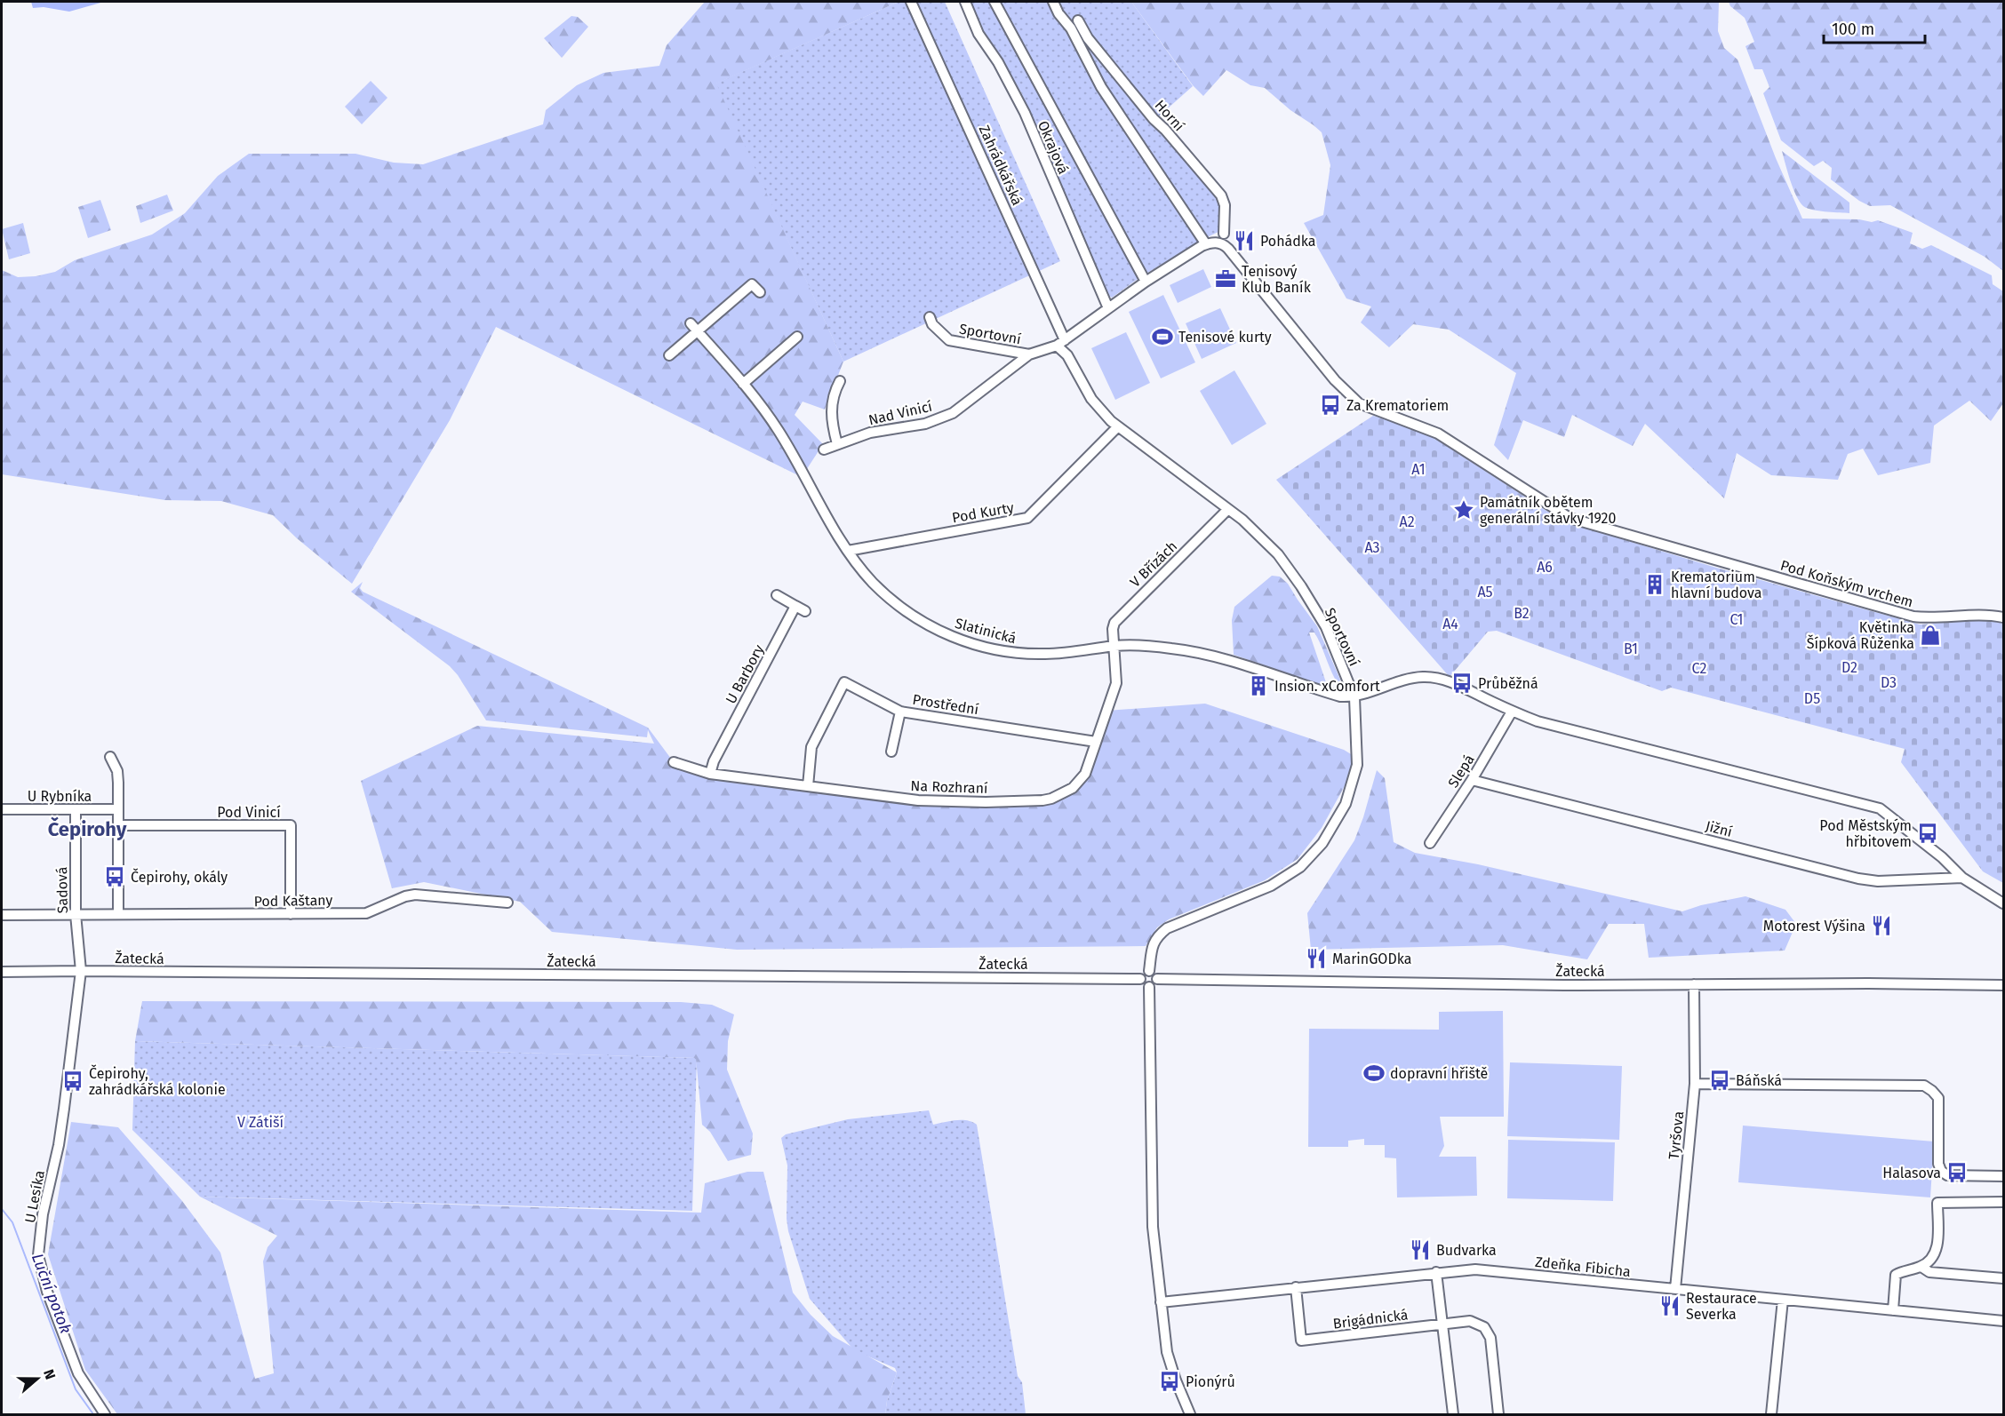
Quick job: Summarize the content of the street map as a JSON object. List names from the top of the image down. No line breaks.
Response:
{"streets":{"street":["Horní","Okrajová","Zahrádkářská","Sportovní","Nad Vinicí","Pod Kurty","V Břízách","Pod Koňským vrchem","Slatinická","U Barbory","Prostřední","Slepá","Na Rozhraní","U Rybníka","Pod Vinicí","Jižní","Sadová","Pod Kaštany","Žatecká","Tyršova","U Lesíka","Zdeňka Fibicha","Brigádnická"]},"crossings":[["Horní","Sportovní"],["Horní","Pod Koňským vrchem"],["Okrajová","Sportovní"],["Zahrádkářská","Sportovní"],["Sportovní","Nad Vinicí"],["Sportovní","Pod Kurty"],["Sportovní","V Břízách"],["Sportovní","Pod Koňským vrchem"],["Sportovní","Slatinická"],["Sportovní","Žatecká"],["Pod Kurty","Slatinická"],["V Břízách","Slatinická"],["V Břízách","Na Rozhraní"],["Slatinická","Na Rozhraní"],["U Barbory","Na Rozhraní"],["Prostřední","Na Rozhraní"],["Slepá","Jižní"],["U Rybníka","Sadová"],["Pod Vinicí","Pod Kaštany"],["Sadová","Pod Kaštany"],["Sadová","Žatecká"],["Sadová","U Lesíka"],["Žatecká","Tyršova"],["Žatecká","U Lesíka"],["Tyršova","Zdeňka Fibicha"],["Zdeňka Fibicha","Brigádnická"]],"districts":["Čepirohy"],"water":["Luční potok"],"parks":["A1","A2","A3","A6","A5","B2","C1","A4","B1","D2","C2","D3","D5","V Zátiší"],"places":{"restaurant":["Pohádka","Motorest Výšina","MarinGODka","Budvarka","Restaurace Severka"],"office":["Tenisový Klub Baník"],"sports":["Tenisové kurty","dopravní hřiště"],"bus stop":["Za Krematoriem","Průběžná","Pod Městským hřbitovem","Čepirohy, okály","Báňská","Čepirohy, zahrádkářská kolonie","Halasova","Pionýrů"],"place":["Památník obětem generální stávky 1920"],"building":["Krematorium hlavní budova","Insion. xComfort"],"shop":["Květinka Šípková Růženka"]},"scale_bar":"100 m","north":"right"}
